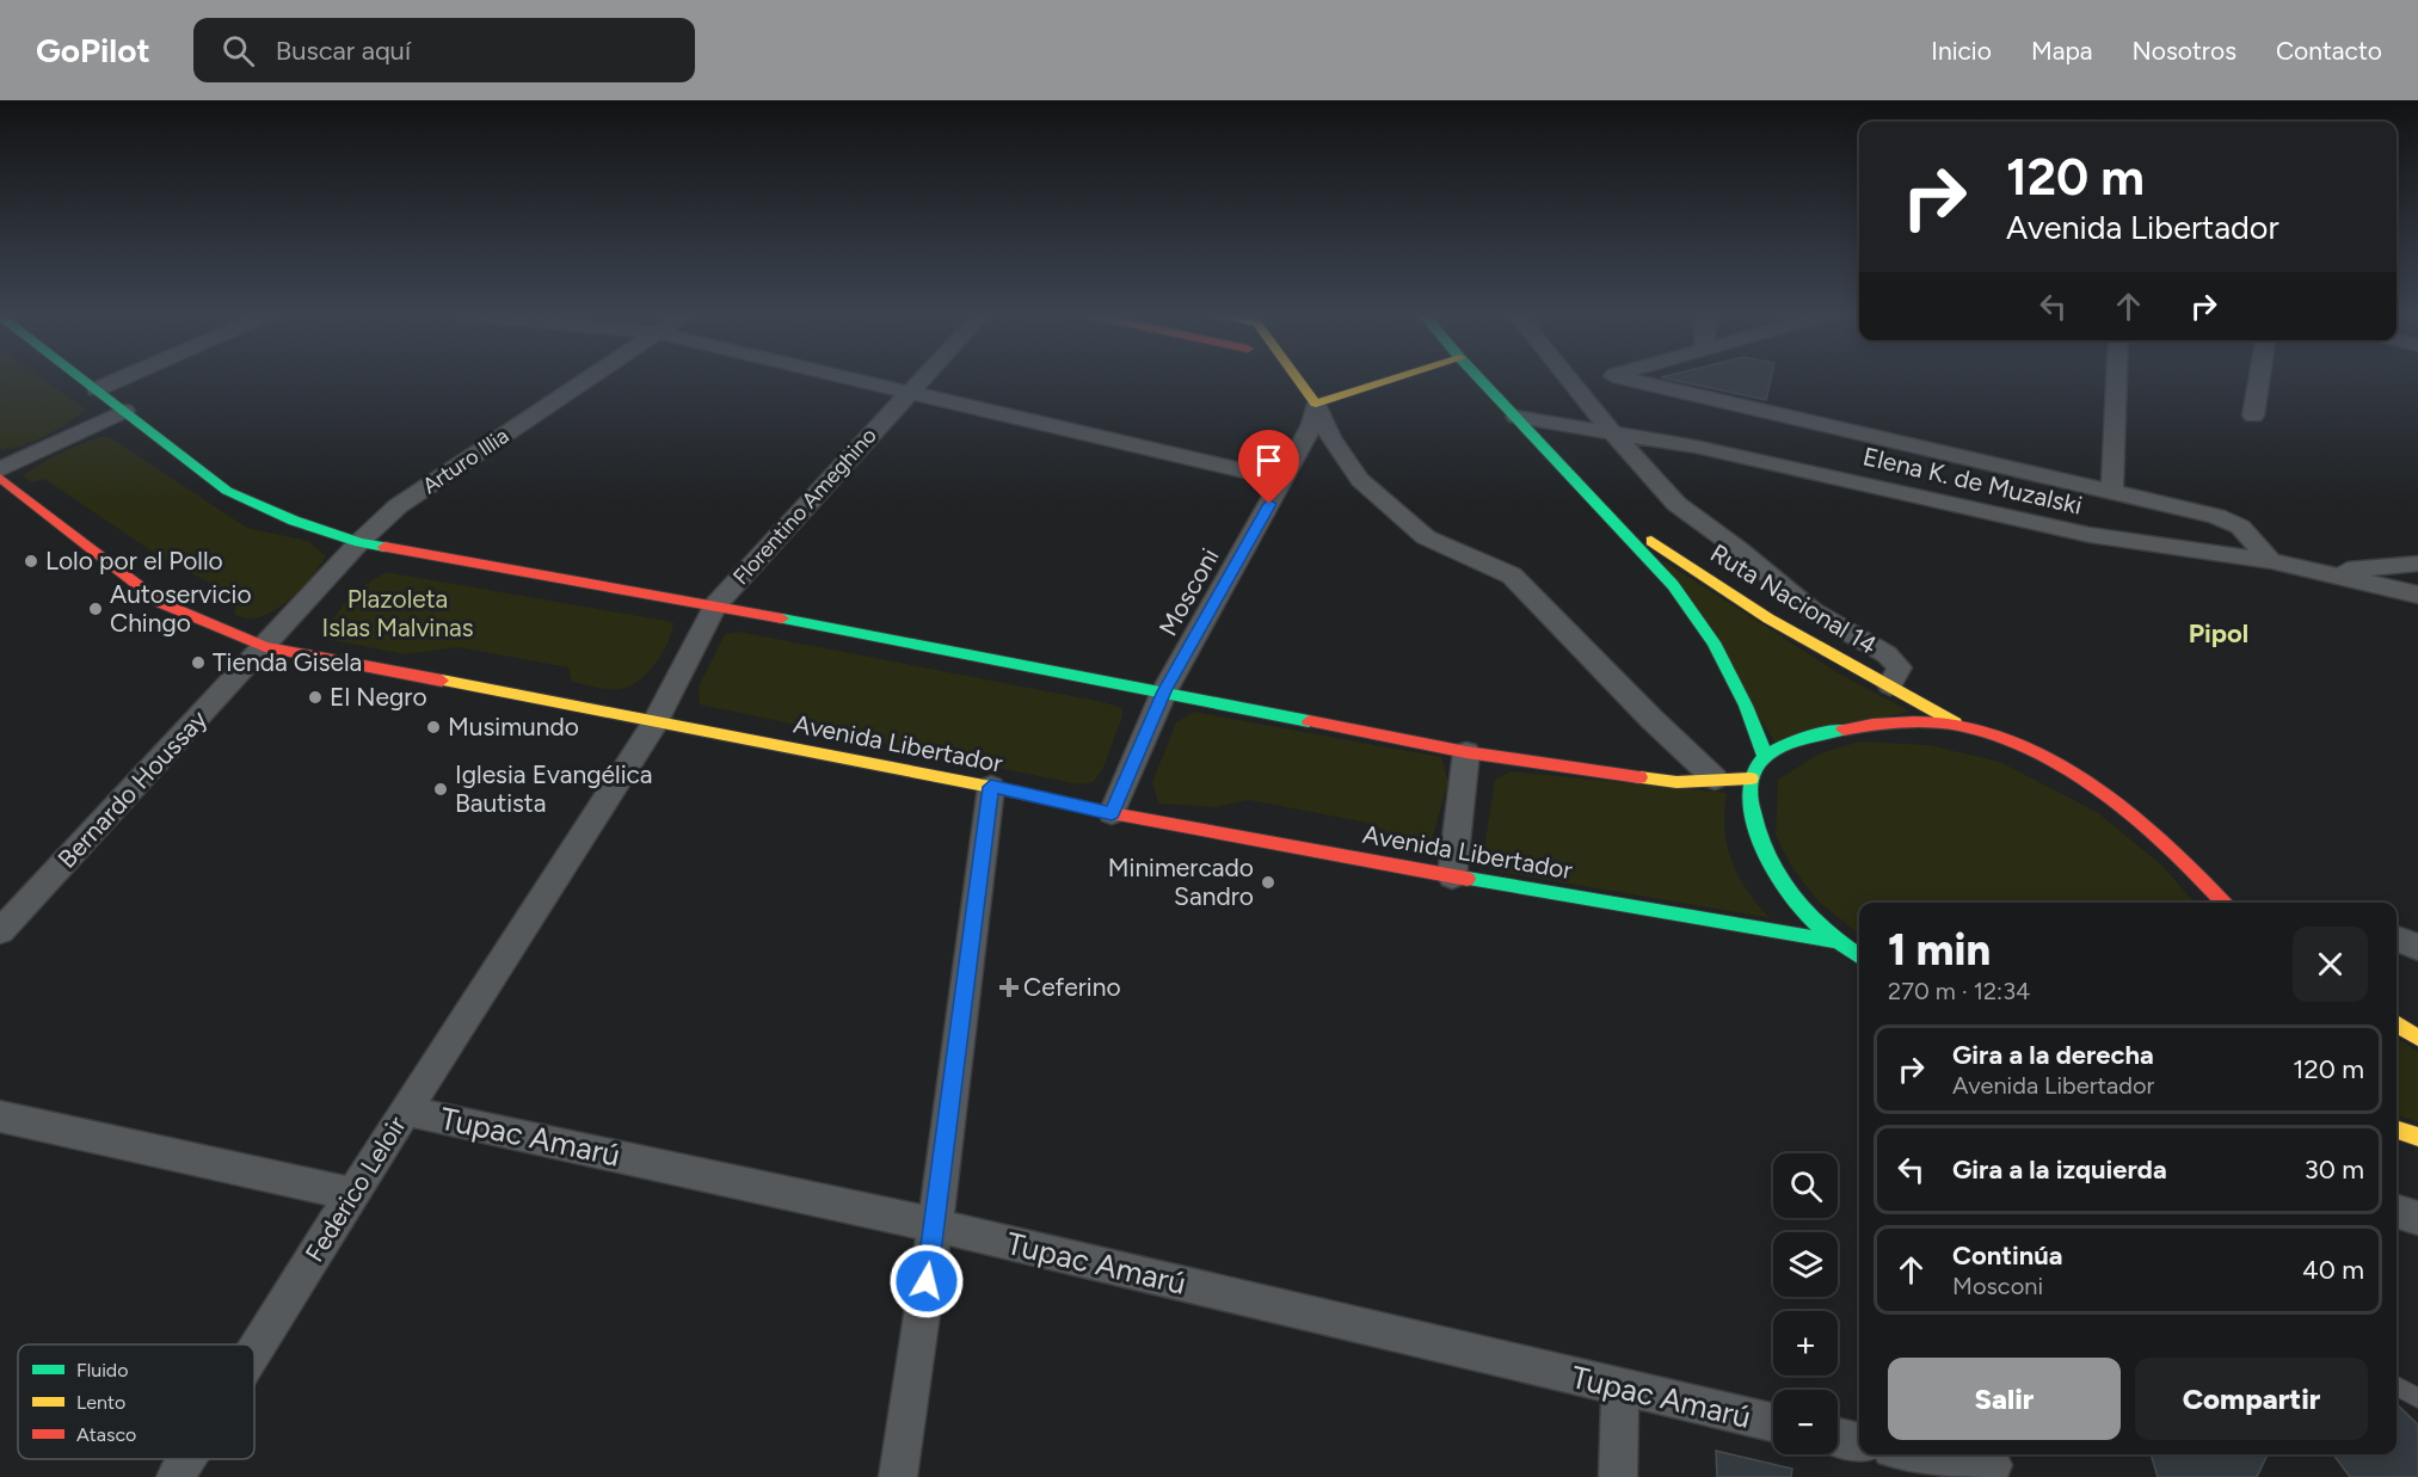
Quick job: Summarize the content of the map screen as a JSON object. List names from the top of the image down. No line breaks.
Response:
{"streets":{"main road":["Ruta Nacional 14","Avenida Libertador"],"street":["Arturo Illia","Elena K. de Muzalski","Florentino Ameghino","Mosconi","Bernardo Houssay","Tupac Amarú","Federico Leloir"]},"crossings":[["Arturo Illia","Avenida Libertador"],["Arturo Illia","Bernardo Houssay"],["Elena K. de Muzalski","Ruta Nacional 14"],["Florentino Ameghino","Avenida Libertador"],["Florentino Ameghino","Federico Leloir"],["Mosconi","Avenida Libertador"],["Avenida Libertador","Bernardo Houssay"],["Avenida Libertador","Federico Leloir"],["Tupac Amarú","Federico Leloir"]],"districts":["Pipol"],"parks":["Plazoleta Islas Malvinas"],"places":{"other":["Lolo por el Pollo","Autoservicio Chingo","Tienda Gisela","El Negro","Musimundo","Iglesia Evangélica Bautista","Minimercado Sandro"],"health":["Ceferino"]},"legend":["Fluido","Lento","Atasco"],"page":{"header":"GoPilot","search":"Buscar aquí","nav":["Inicio","Mapa","Nosotros","Contacto"],"turn":["120 m","Avenida Libertador"],"heading":["1 min","270 m · 12:34"],"list":[{"name":"Gira a la derecha","note":"Avenida Libertador","value":"120 m"},{"name":"Gira a la izquierda","value":"30 m"},{"name":"Continúa","note":"Mosconi","value":"40 m"}],"map_buttons":["+","−"],"buttons":["Salir","Compartir"]}}
